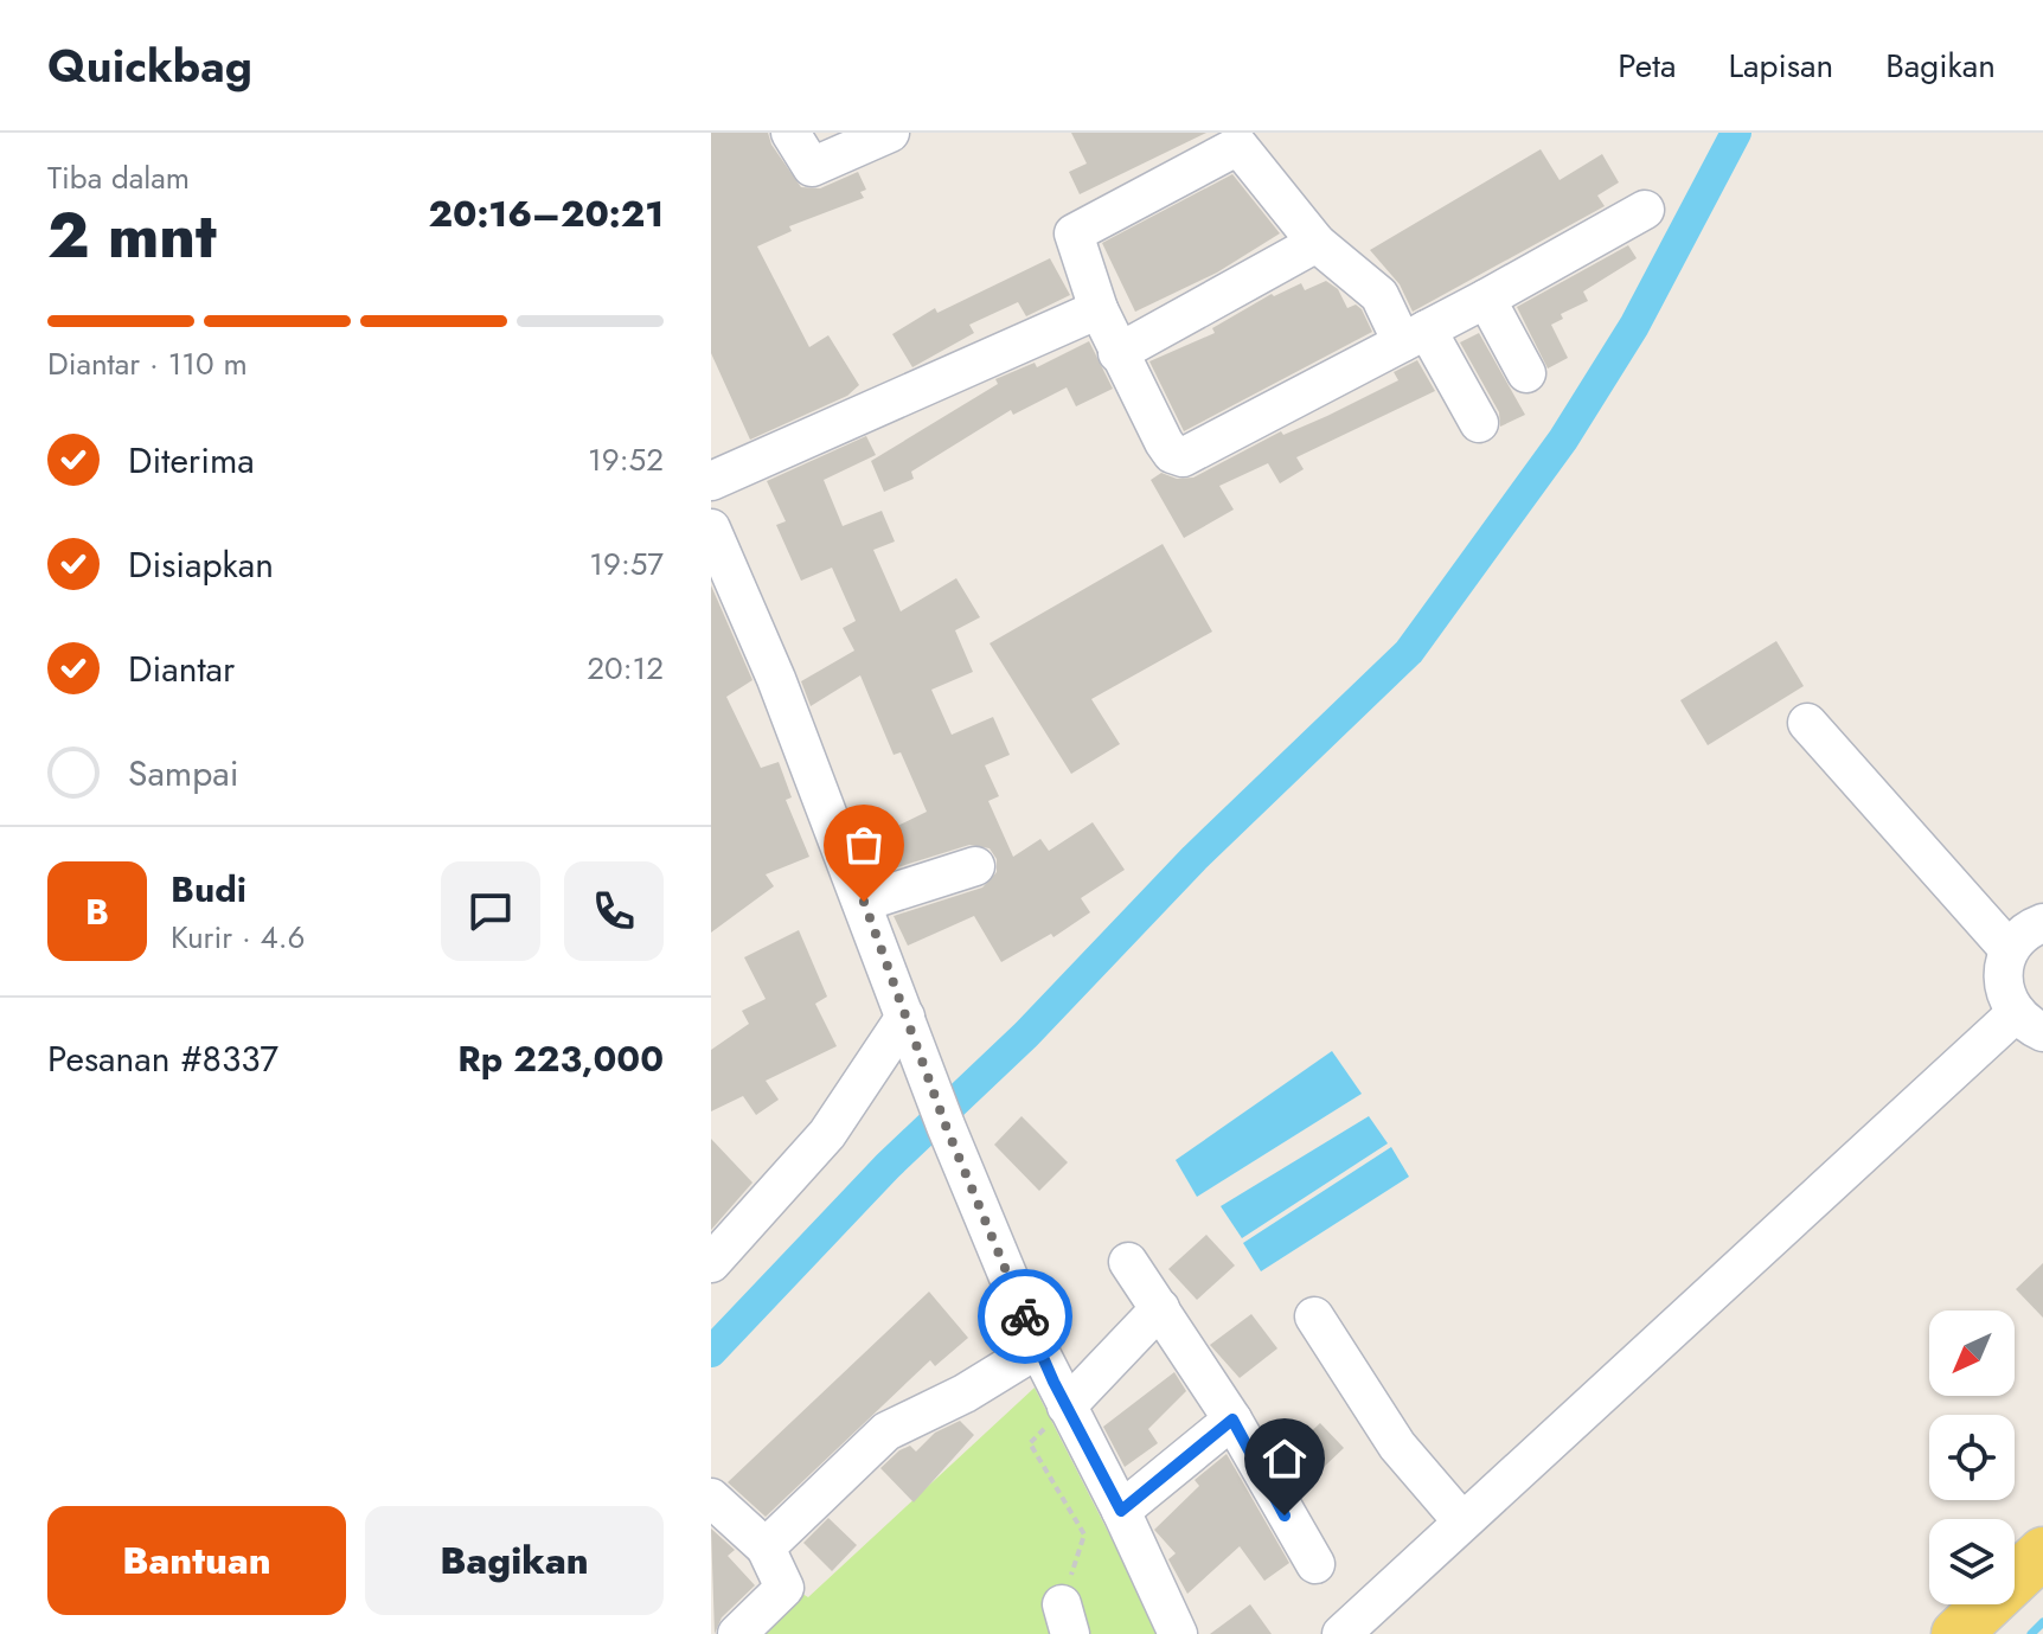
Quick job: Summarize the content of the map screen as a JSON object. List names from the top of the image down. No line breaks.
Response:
{"north":"bottom left","page":{"header":"Quickbag","nav":["Peta","Lapisan","Bagikan"],"heading":["2 mnt","Tiba dalam","20:16–20:21"],"panel":["Budi","Kurir · 4.6","Pesanan #8337","Rp 223,000"],"bar":"Diantar · 110 m","list":[["Diterima","19:52"],["Disiapkan","19:57"],["Diantar","20:12"],"Sampai"],"round":"B","buttons":["Bantuan","Bagikan"]}}
